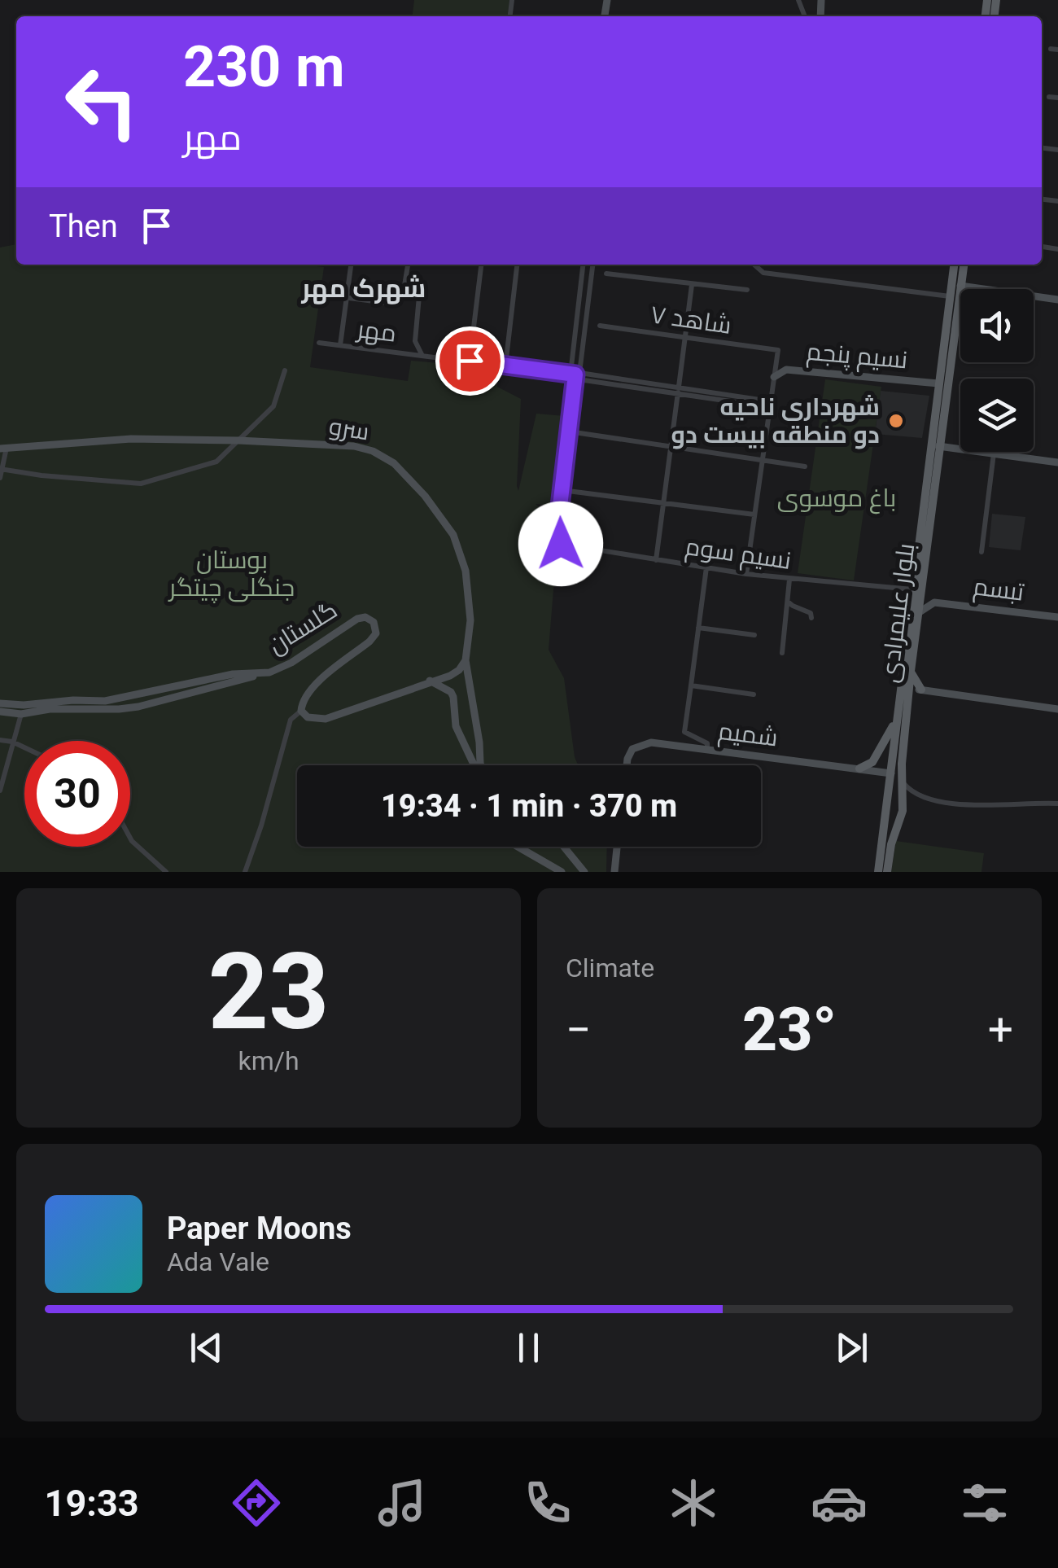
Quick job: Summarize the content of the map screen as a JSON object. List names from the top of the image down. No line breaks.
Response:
{"streets":{"main road":["بلوار علیمرادی"],"street":["شاهد ۷","مهر","نسیم پنجم","سرو","نسیم سوم","تبسم","گلستان","شمیم"]},"crossings":[["شاهد ۷","نسیم پنجم"],["نسیم پنجم","بلوار علیمرادی"],["نسیم سوم","بلوار علیمرادی"],["بلوار علیمرادی","شمیم"]],"districts":["شهرک مهر"],"parks":["باغ موسوی","بوستان جنگلی چیتگر"],"places":["شهرداری ناحیه دو منطقه بیست دو"],"page":{"turn":["230 m","مهر"],"then":"Then","limit":"30","trip":"19:34 · 1 min · 370 m","tile":[["23","km/h"],"Climate"],"heat":["−","23°","+"],"song":["Paper Moons","Ada Vale"],"tabs":"19:33"}}
